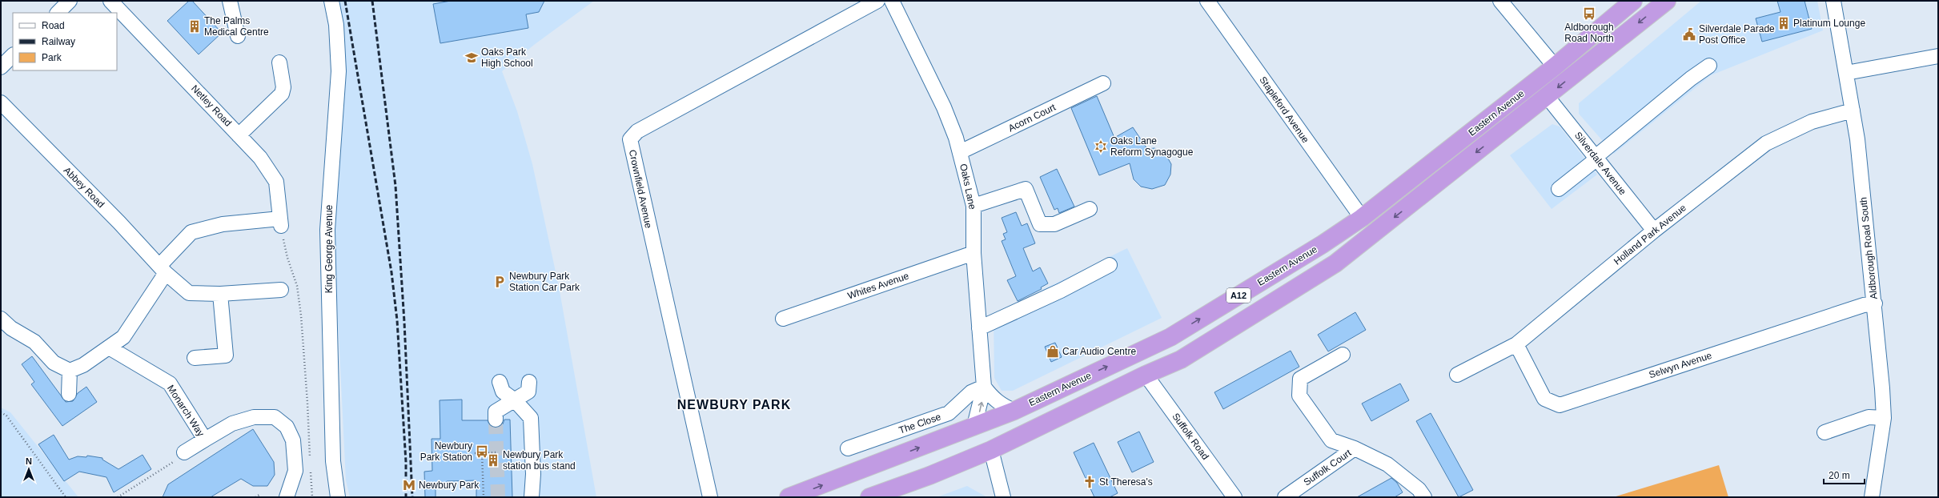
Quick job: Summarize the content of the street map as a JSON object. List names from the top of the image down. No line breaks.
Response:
{"streets":{"highway":["Eastern Avenue","A12"],"street":["Netley Road","Stapleford Avenue","Acorn Court","Silverdale Avenue","Oaks Lane","Abbey Road","Crownfield Avenue","Holland Park Avenue","Aldborough Road South","King George Avenue","Whites Avenue","Selwyn Avenue","Monarch Way","The Close","Suffolk Road","Suffolk Court"]},"crossings":[["Stapleford Avenue","Eastern Avenue"],["Eastern Avenue","Silverdale Avenue"],["Eastern Avenue","Oaks Lane"],["Eastern Avenue","Suffolk Road"],["Acorn Court","Oaks Lane"],["Silverdale Avenue","Holland Park Avenue"],["Oaks Lane","Whites Avenue"],["Oaks Lane","The Close"],["Holland Park Avenue","Aldborough Road South"],["Holland Park Avenue","Selwyn Avenue"],["Aldborough Road South","Selwyn Avenue"]],"districts":["NEWBURY PARK"],"places":{"bus stop":["Aldborough Road North","Newbury Park Station"],"building":["Platinum Lounge","The Palms Medical Centre","Newbury Park station bus stand"],"public building":["Silverdale Parade Post Office"],"school or university":["Oaks Park High School"],"synagogue":["Oaks Lane Reform Synagogue"],"parking":["Newbury Park Station Car Park"],"shop":["Car Audio Centre"],"church":["St Theresa's"],"metro station":["Newbury Park"]},"legend":["Road","Railway","Park"],"scale_bar":"20 m","north":"top"}
